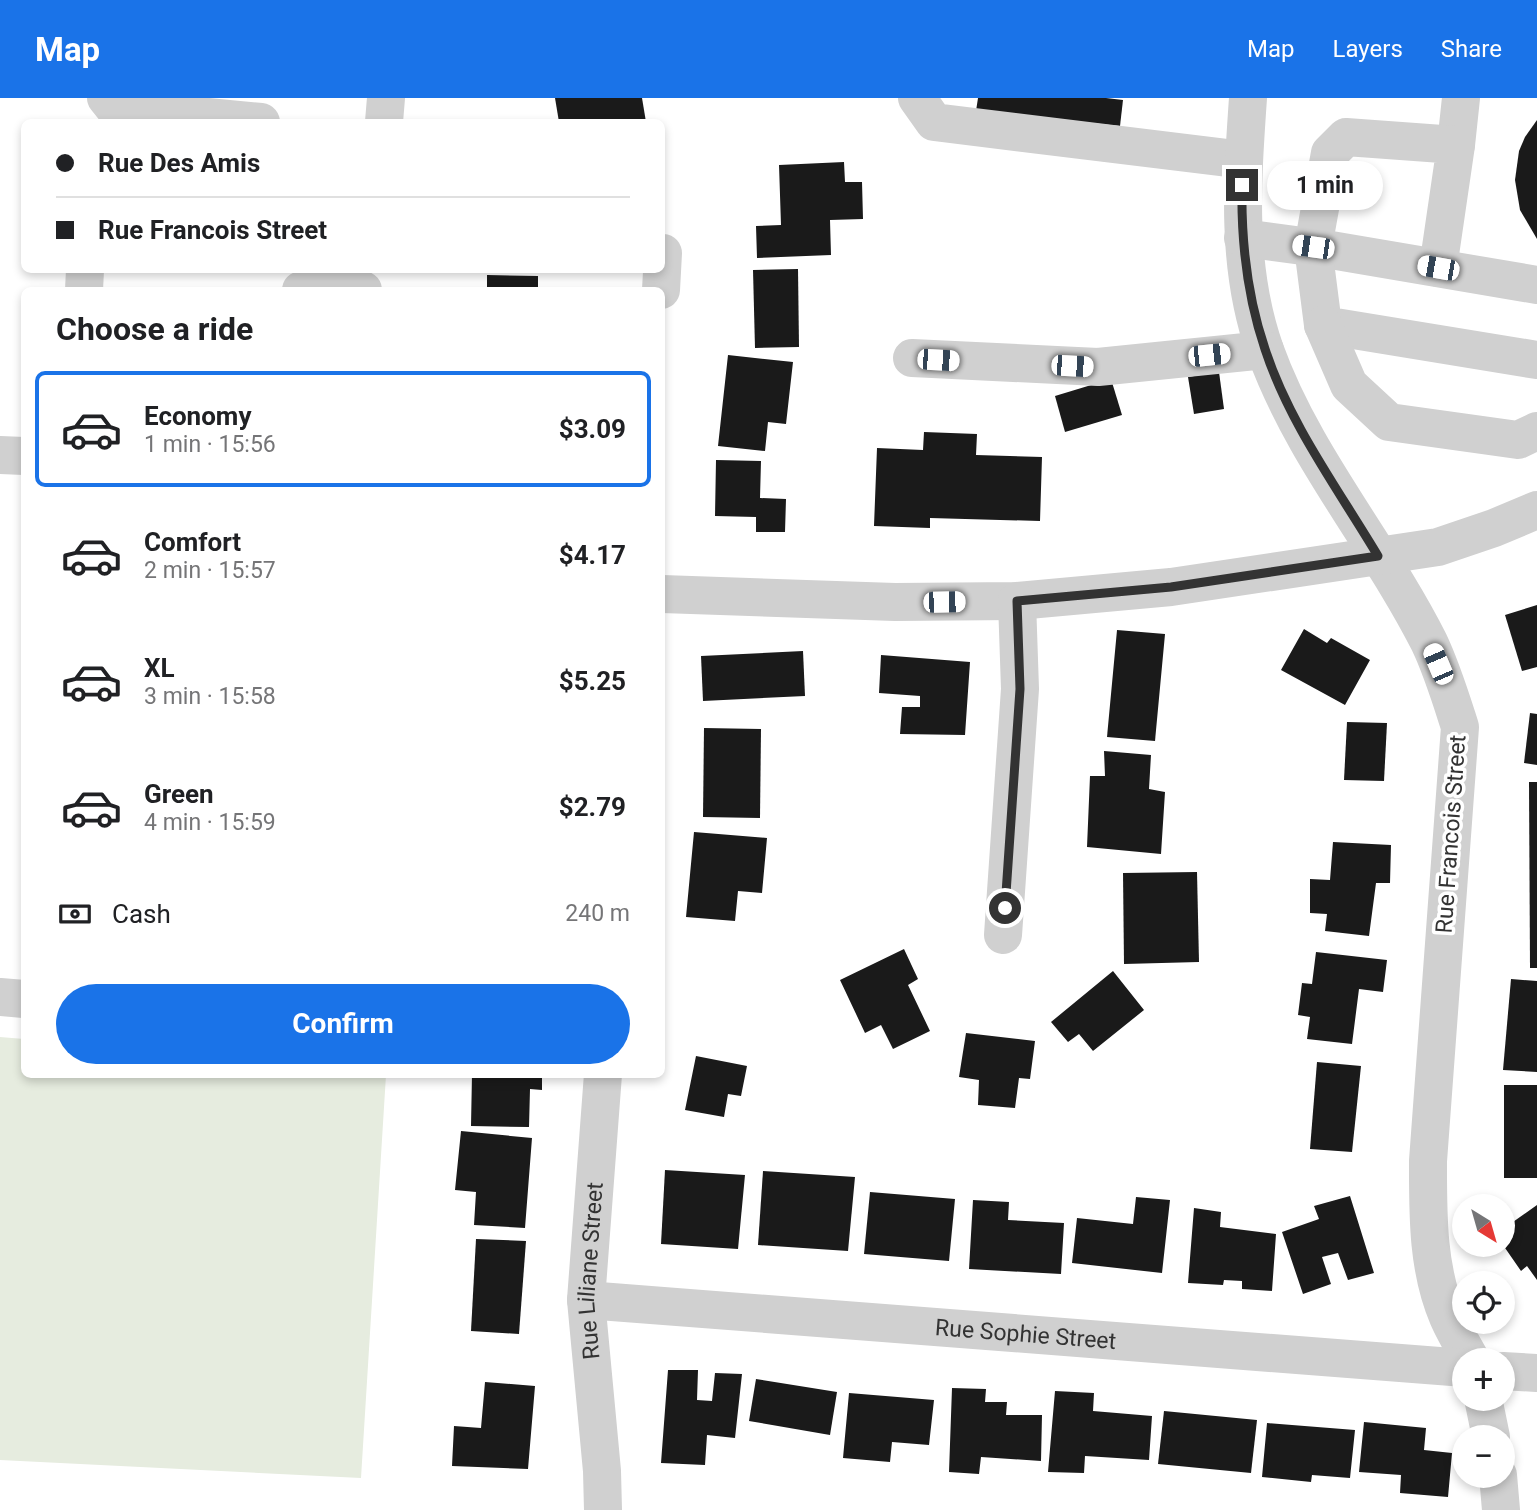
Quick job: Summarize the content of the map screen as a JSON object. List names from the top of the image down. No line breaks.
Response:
{"streets":{"street":["Rue Francois Street","Rue Liliane Street","Rue Sophie Street"]},"crossings":[["Rue Liliane Street","Rue Sophie Street"]],"north":"bottom right","page":{"header":"Map","nav":["Map","Layers","Share"],"banner":["Rue Des Amis","Rue Francois Street"],"bubble":"1 min","heading":"Choose a ride","list":[{"name":"Economy","note":"1 min · 15:56","value":"$3.09"},{"name":"Comfort","note":"2 min · 15:57","value":"$4.17"},{"name":"XL","note":"3 min · 15:58","value":"$5.25"},{"name":"Green","note":"4 min · 15:59","value":"$2.79"}],"pay":["Cash","240 m"],"buttons":"Confirm","map_buttons":["+","−"]}}
